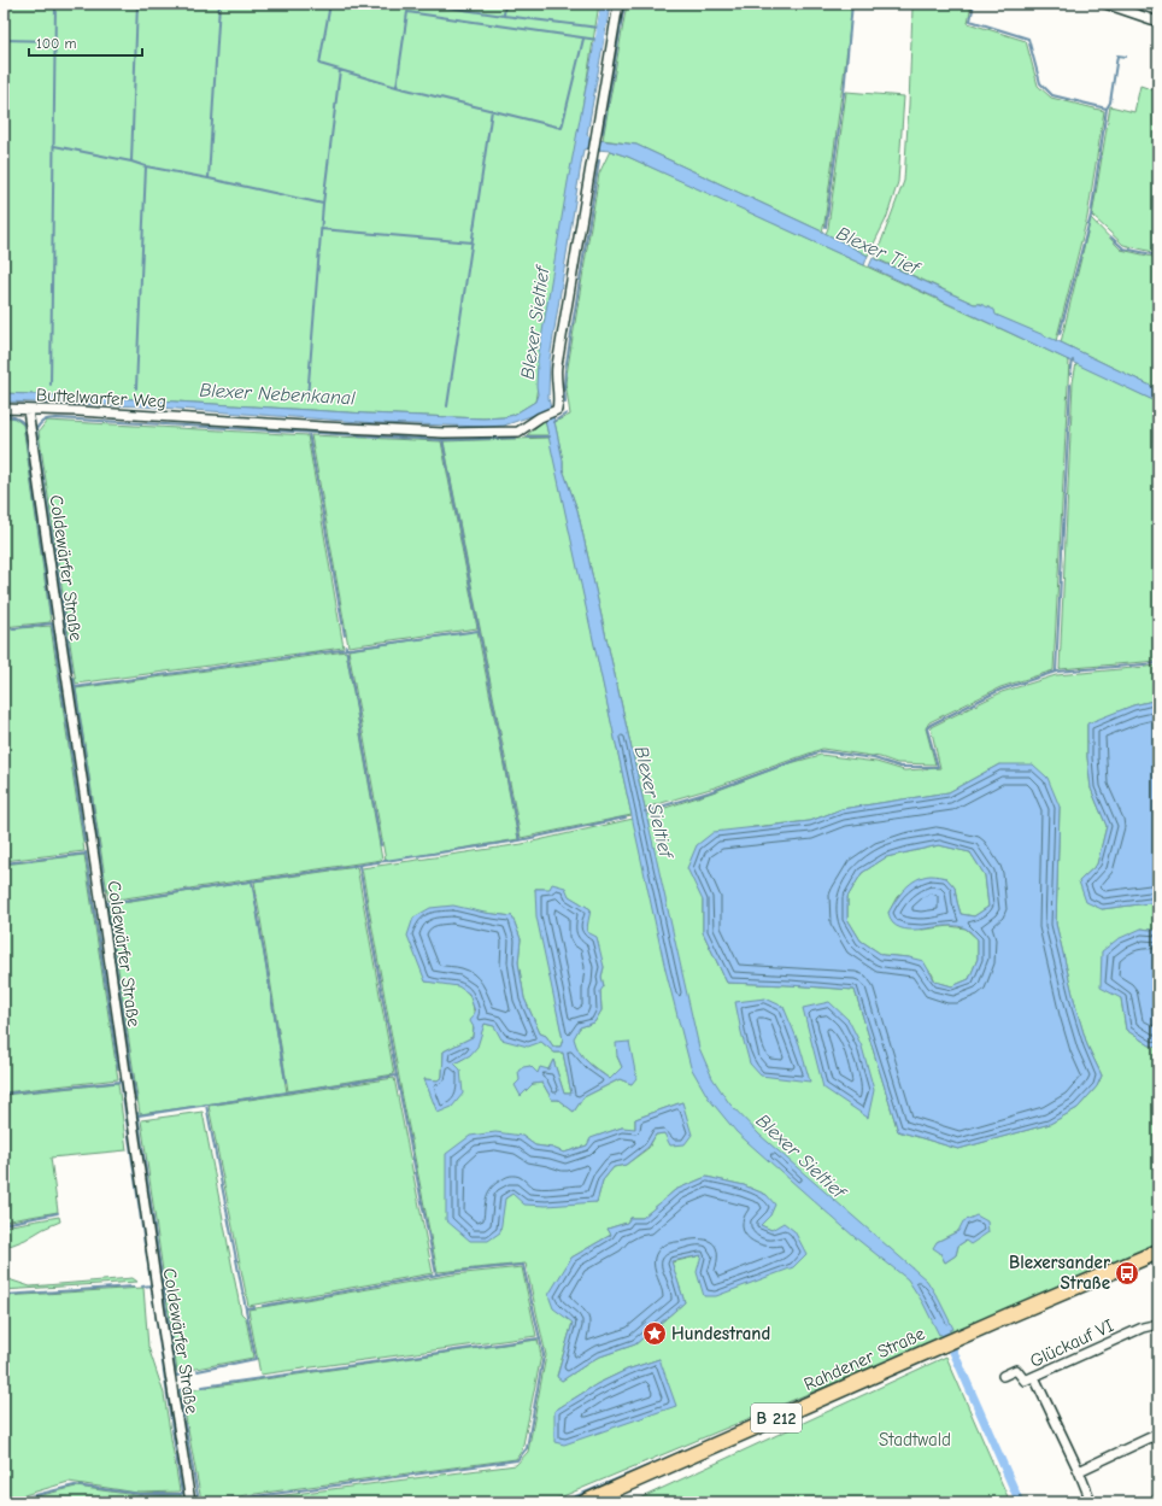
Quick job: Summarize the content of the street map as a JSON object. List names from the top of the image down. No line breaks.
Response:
{"streets":{"main road":["Rahdener Straße","B 212"],"street":["Buttelwarfer Weg","Coldewärfer Straße","Glückauf VI"]},"crossings":[["Buttelwarfer Weg","Coldewärfer Straße"]],"water":["Blexer Tief","Blexer Sieltief","Blexer Nebenkanal"],"parks":["Stadtwald"],"places":{"bus stop":["Blexersander Straße"],"place":["Hundestrand"]},"scale_bar":"100 m"}
